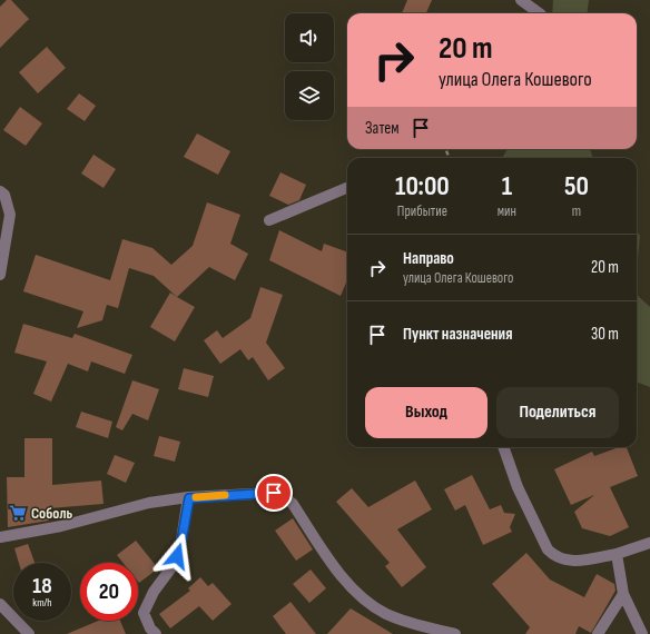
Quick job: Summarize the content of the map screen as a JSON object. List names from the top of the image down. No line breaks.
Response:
{"places":{"supermarket":["Соболь"]},"page":{"turn":["20 m","улица Олега Кошевого"],"then":"Затем","eta":["10:00","Прибытие","1","мин","50","m"],"list":[{"name":"Направо","note":"улица Олега Кошевого","value":"20 m"},{"name":"Пункт назначения","value":"30 m"}],"buttons":["Выход","Поделиться"],"speed":"18 km/h","limit":"20"}}
